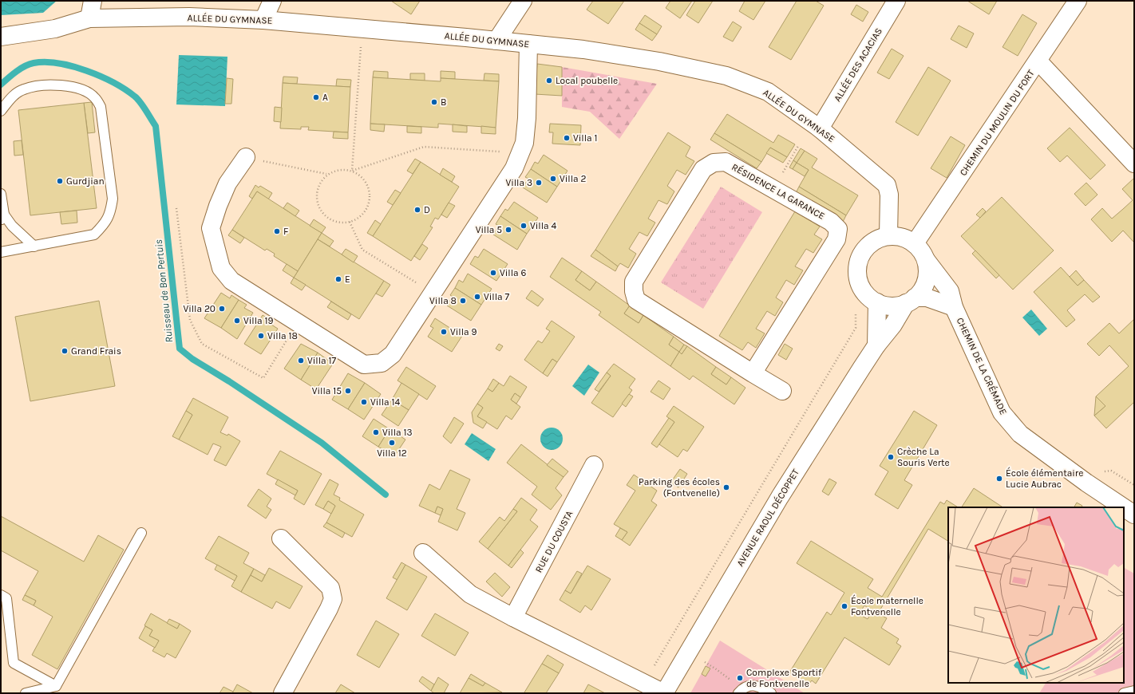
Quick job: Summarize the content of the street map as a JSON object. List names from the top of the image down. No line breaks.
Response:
{"streets":{"street":["ALLÉE DU GYMNASE","ALLÉE DES ACACIAS","CHEMIN DU MOULIN DU FORT","RÉSIDENCE LA GARANCE","CHEMIN DE LA CRÉMADE","AVENUE RAOUL DÉCOPPET","RUE DU COUSTA"]},"crossings":[["ALLÉE DU GYMNASE","ALLÉE DES ACACIAS"],["ALLÉE DU GYMNASE","CHEMIN DU MOULIN DU FORT"],["ALLÉE DU GYMNASE","CHEMIN DE LA CRÉMADE"],["ALLÉE DU GYMNASE","AVENUE RAOUL DÉCOPPET"],["CHEMIN DU MOULIN DU FORT","CHEMIN DE LA CRÉMADE"],["CHEMIN DU MOULIN DU FORT","AVENUE RAOUL DÉCOPPET"],["CHEMIN DE LA CRÉMADE","AVENUE RAOUL DÉCOPPET"]],"water":["Ruisseau de Bon Pertuis"],"places":["Local poubelle","A","B","Villa 1","Villa 2","Gurdjian","Villa 3","D","Villa 4","Villa 5","F","Villa 6","E","Villa 7","Villa 8","Villa 20","Villa 19","Villa 9","Villa 18","Grand Frais","Villa 17","Villa 15","Villa 14","Villa 13","Villa 12","Crèche La Souris Verte","École élémentaire Lucie Aubrac","Parking des écoles (Fontvenelle)","École maternelle Fontvenelle","Complexe Sportif de Fontvenelle"]}
